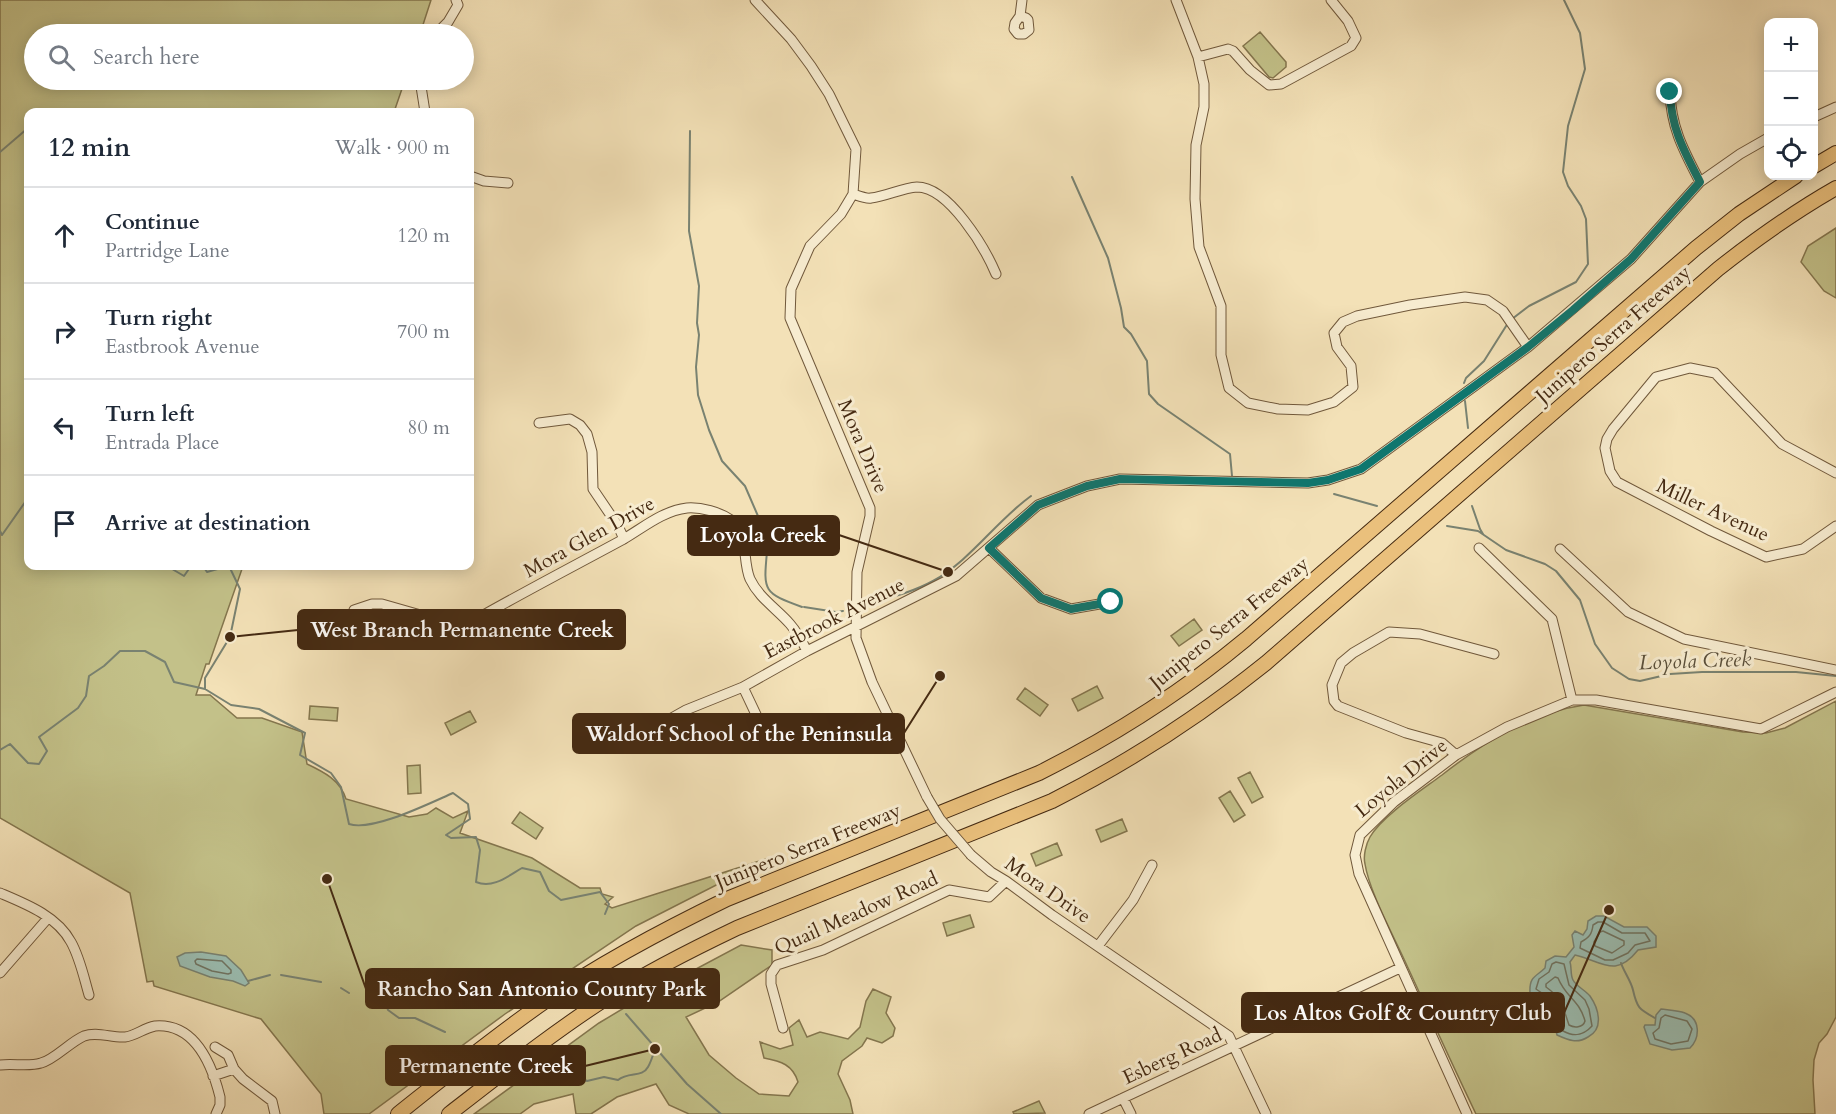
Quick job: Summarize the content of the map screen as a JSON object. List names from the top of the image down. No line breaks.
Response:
{"streets":{"highway":["Junipero Serra Freeway"],"street":["Mora Drive","Miller Avenue","Mora Glen Drive","Eastbrook Avenue","Loyola Drive","Quail Meadow Road","Esberg Road"]},"crossings":[["Mora Drive","Eastbrook Avenue"],["Mora Drive","Quail Meadow Road"],["Mora Drive","Esberg Road"],["Mora Glen Drive","Eastbrook Avenue"],["Loyola Drive","Esberg Road"]],"water":["Loyola Creek"],"places":["Loyola Creek","West Branch Permanente Creek","Waldorf School of the Peninsula","Rancho San Antonio County Park","Los Altos Golf & Country Club","Permanente Creek"],"page":{"map_buttons":["+","−"],"search":"Search here","heading":["12 min","Walk · 900 m"],"list":[["Continue","Partridge Lane","120 m"],["Turn right","Eastbrook Avenue","700 m"],["Turn left","Entrada Place","80 m"],"Arrive at destination"]}}
